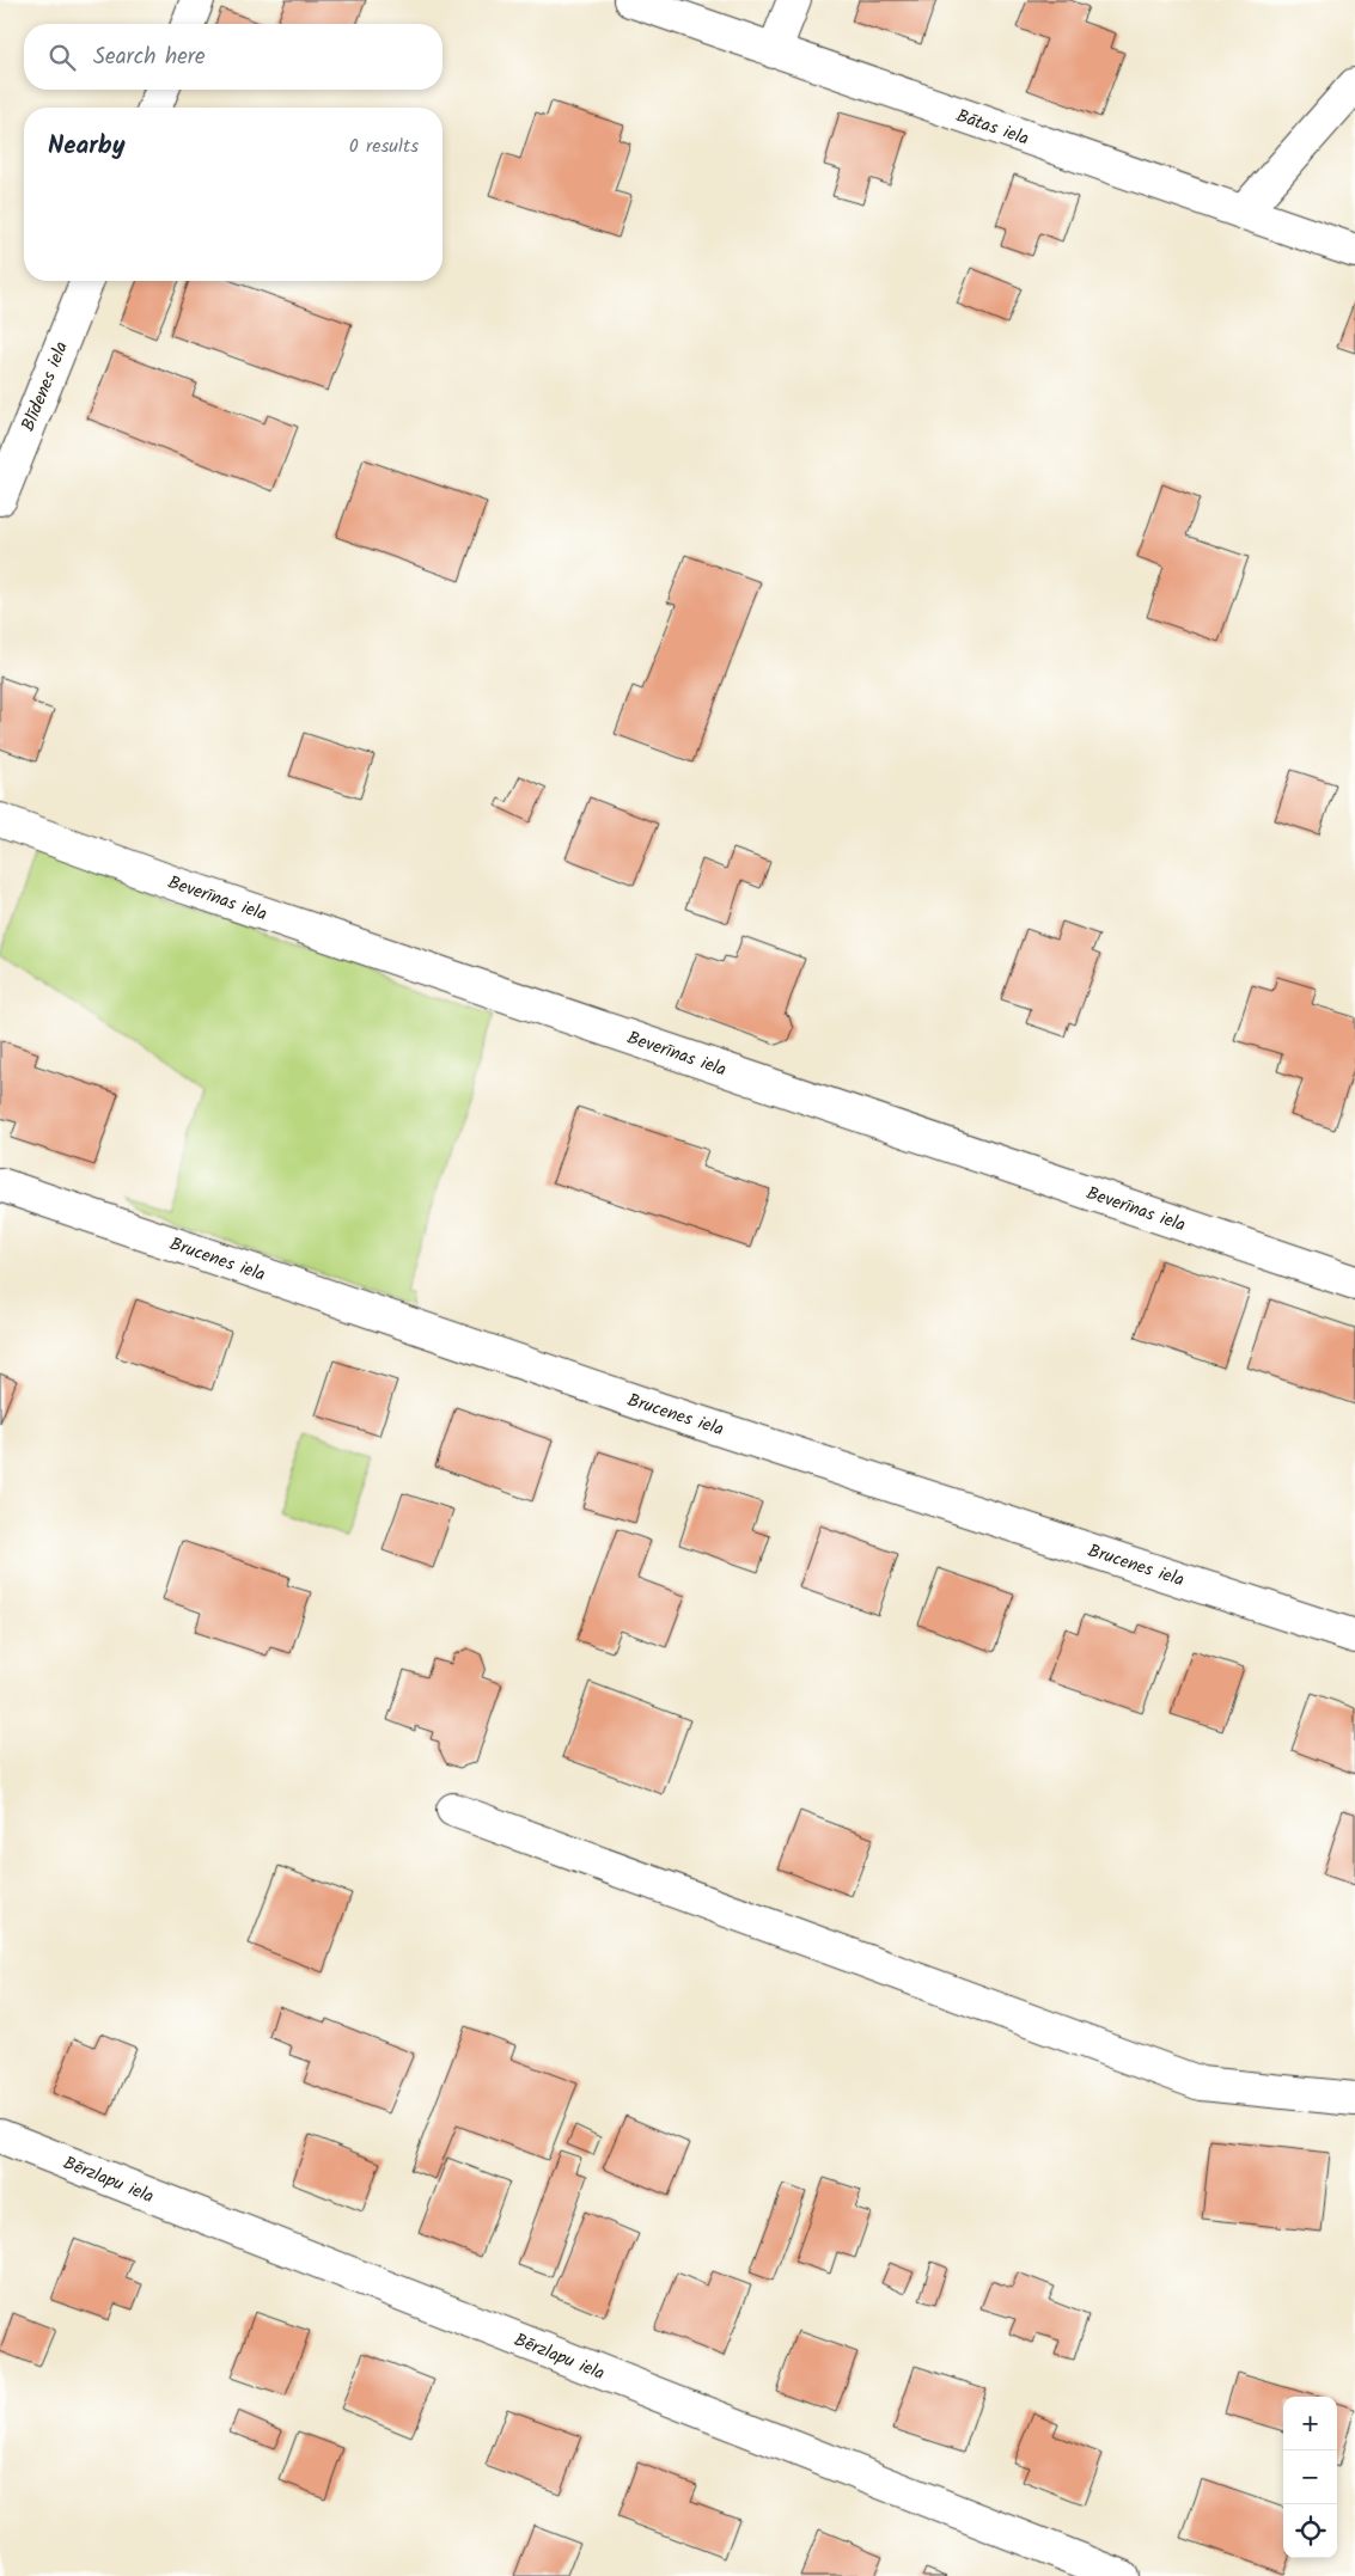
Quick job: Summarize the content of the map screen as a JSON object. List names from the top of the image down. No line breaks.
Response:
{"streets":{"street":["Bātas iela","Blīdenes iela","Beverīnas iela","Brucenes iela","Bērzlapu iela"]},"page":{"search":"Search here","heading":["Nearby","0 results"],"map_buttons":["+","−"]}}
